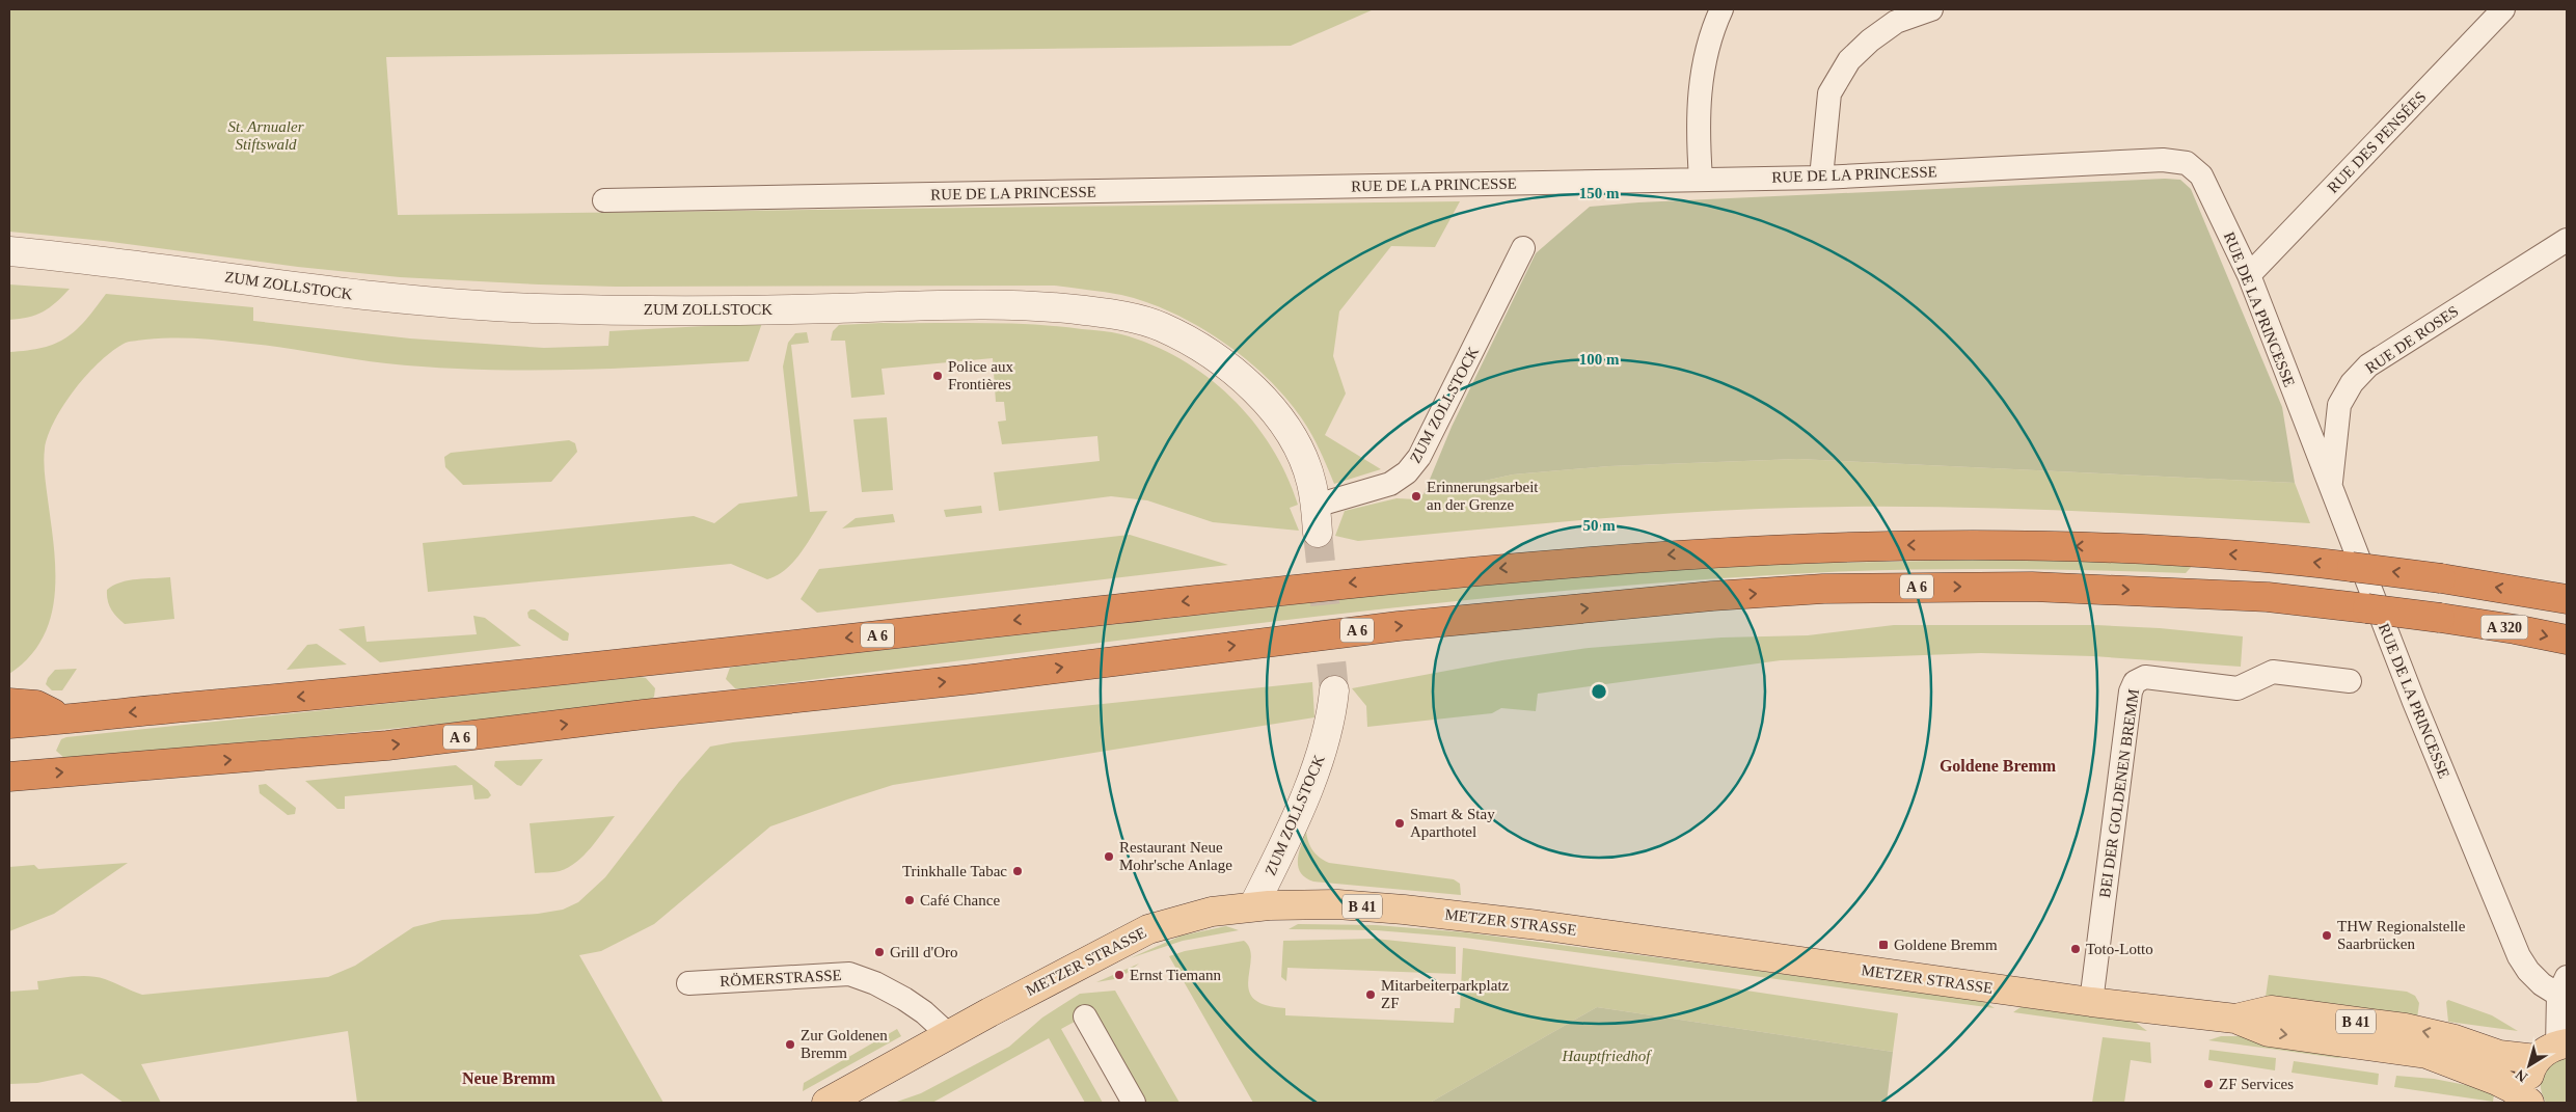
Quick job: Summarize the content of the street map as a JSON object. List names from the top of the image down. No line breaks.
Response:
{"streets":{"highway":["A 6","A 320"],"main road":["B 41","METZER STRASSE"],"street":["RUE DES PENSÉES","RUE DE LA PRINCESSE","ZUM ZOLLSTOCK","RUE DE ROSES","BEI DER GOLDENEN BREMM","RÖMERSTRASSE"]},"crossings":[["RUE DES PENSÉES","RUE DE LA PRINCESSE"],["RUE DE LA PRINCESSE","RUE DE ROSES"],["RUE DE LA PRINCESSE","METZER STRASSE"],["ZUM ZOLLSTOCK","METZER STRASSE"],["A 6","A 320"],["BEI DER GOLDENEN BREMM","METZER STRASSE"],["METZER STRASSE","RÖMERSTRASSE"]],"districts":["Goldene Bremm","Neue Bremm"],"parks":["St. Arnualer Stiftswald","Hauptfriedhof"],"places":{"other":["Police aux Frontières","Erinnerungsarbeit an der Grenze","Smart & Stay Aparthotel","Restaurant Neue Mohr'sche Anlage","Trinkhalle Tabac","Café Chance","THW Regionalstelle Saarbrücken","Toto-Lotto","Grill d'Oro","Ernst Tiemann","Mitarbeiterparkplatz ZF","Zur Goldenen Bremm","ZF Services"],"transit":["Goldene Bremm"]},"north":"bottom left","rings":["150 m","100 m","50 m"]}
